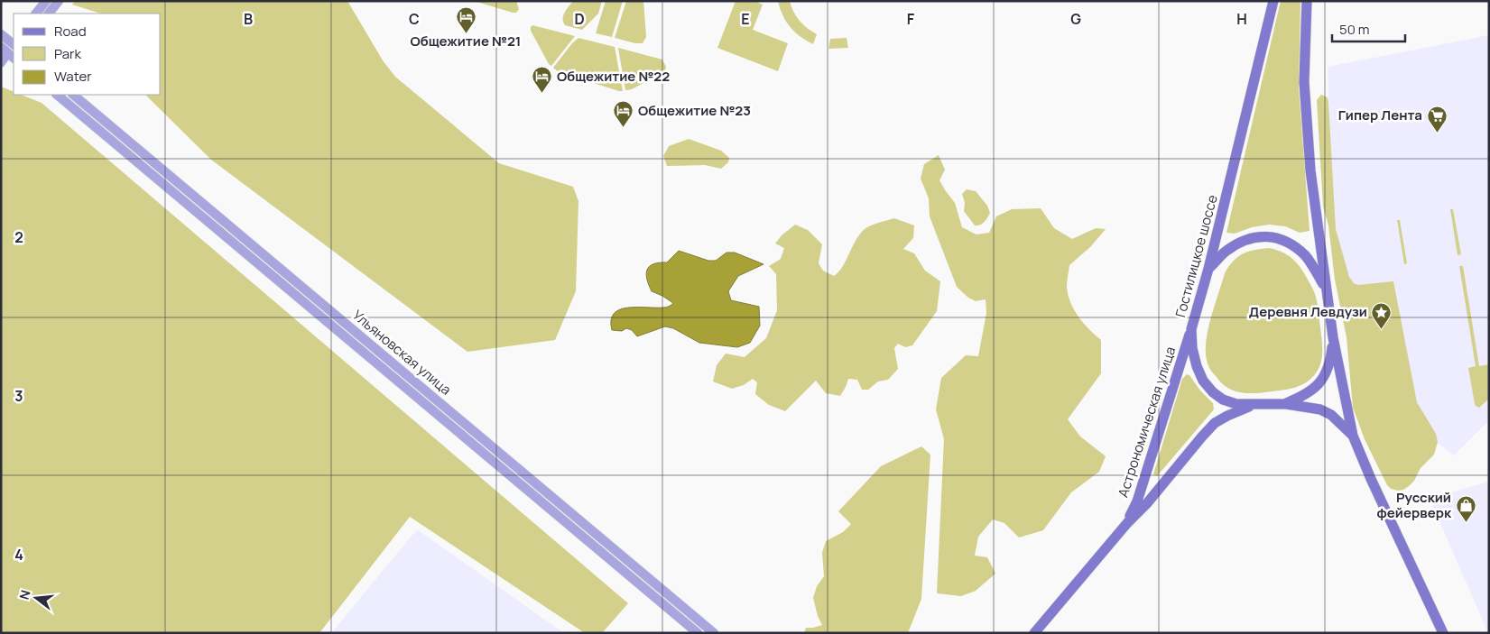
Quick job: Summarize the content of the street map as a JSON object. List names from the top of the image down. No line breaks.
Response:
{"streets":{"main road":["Гостилицкое шоссе","Астрономическая улица"],"street":["Ульяновская улица"]},"crossings":[["Гостилицкое шоссе","Астрономическая улица"]],"places":{"hotel":["Общежитие №21","Общежитие №22","Общежитие №23"],"supermarket":["Гипер Лента"],"place":["Деревня Левдузи"],"shop":["Русский фейерверк"]},"legend":["Road","Park","Water"],"scale_bar":"50 m","north":"left","grid":{"columns":["B","C","D","E","F","G","H"],"rows":["2","3","4"]}}
